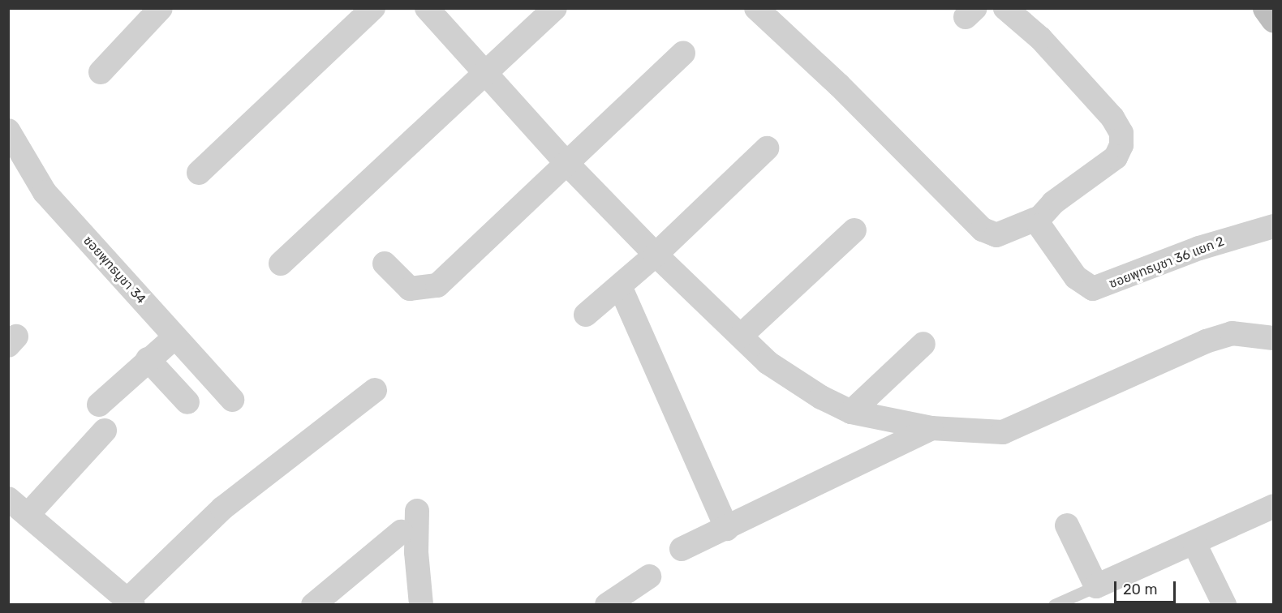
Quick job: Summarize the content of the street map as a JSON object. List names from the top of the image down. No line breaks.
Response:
{"streets":{"street":["ซอยพุทธบูชา 36 แยก 2","ซอยพุทธบูชา 34"]},"scale_bar":"20 m"}
